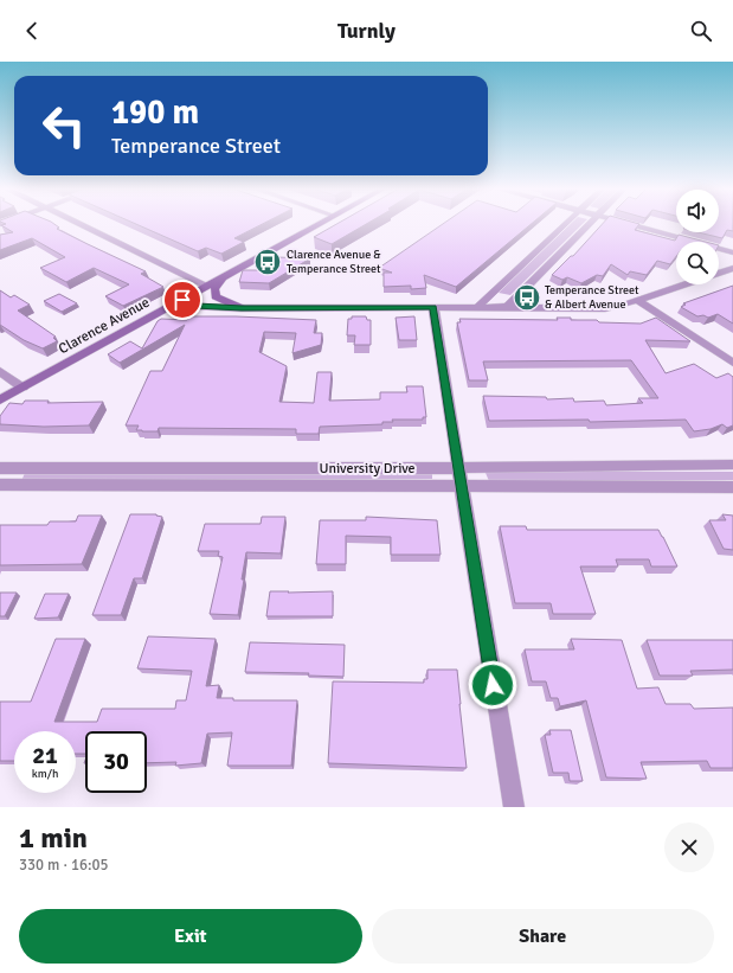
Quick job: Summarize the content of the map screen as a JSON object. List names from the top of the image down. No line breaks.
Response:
{"streets":{"main road":["Clarence Avenue"],"street":["University Drive"]},"places":{"bus stop":["Clarence Avenue & Temperance Street","Temperance Street & Albert Avenue"]},"page":{"header":"Turnly","turn":["190 m","Temperance Street"],"speed":"21 km/h","limit":"30","heading":["1 min","330 m · 16:05"],"buttons":["Exit","Share"]}}
